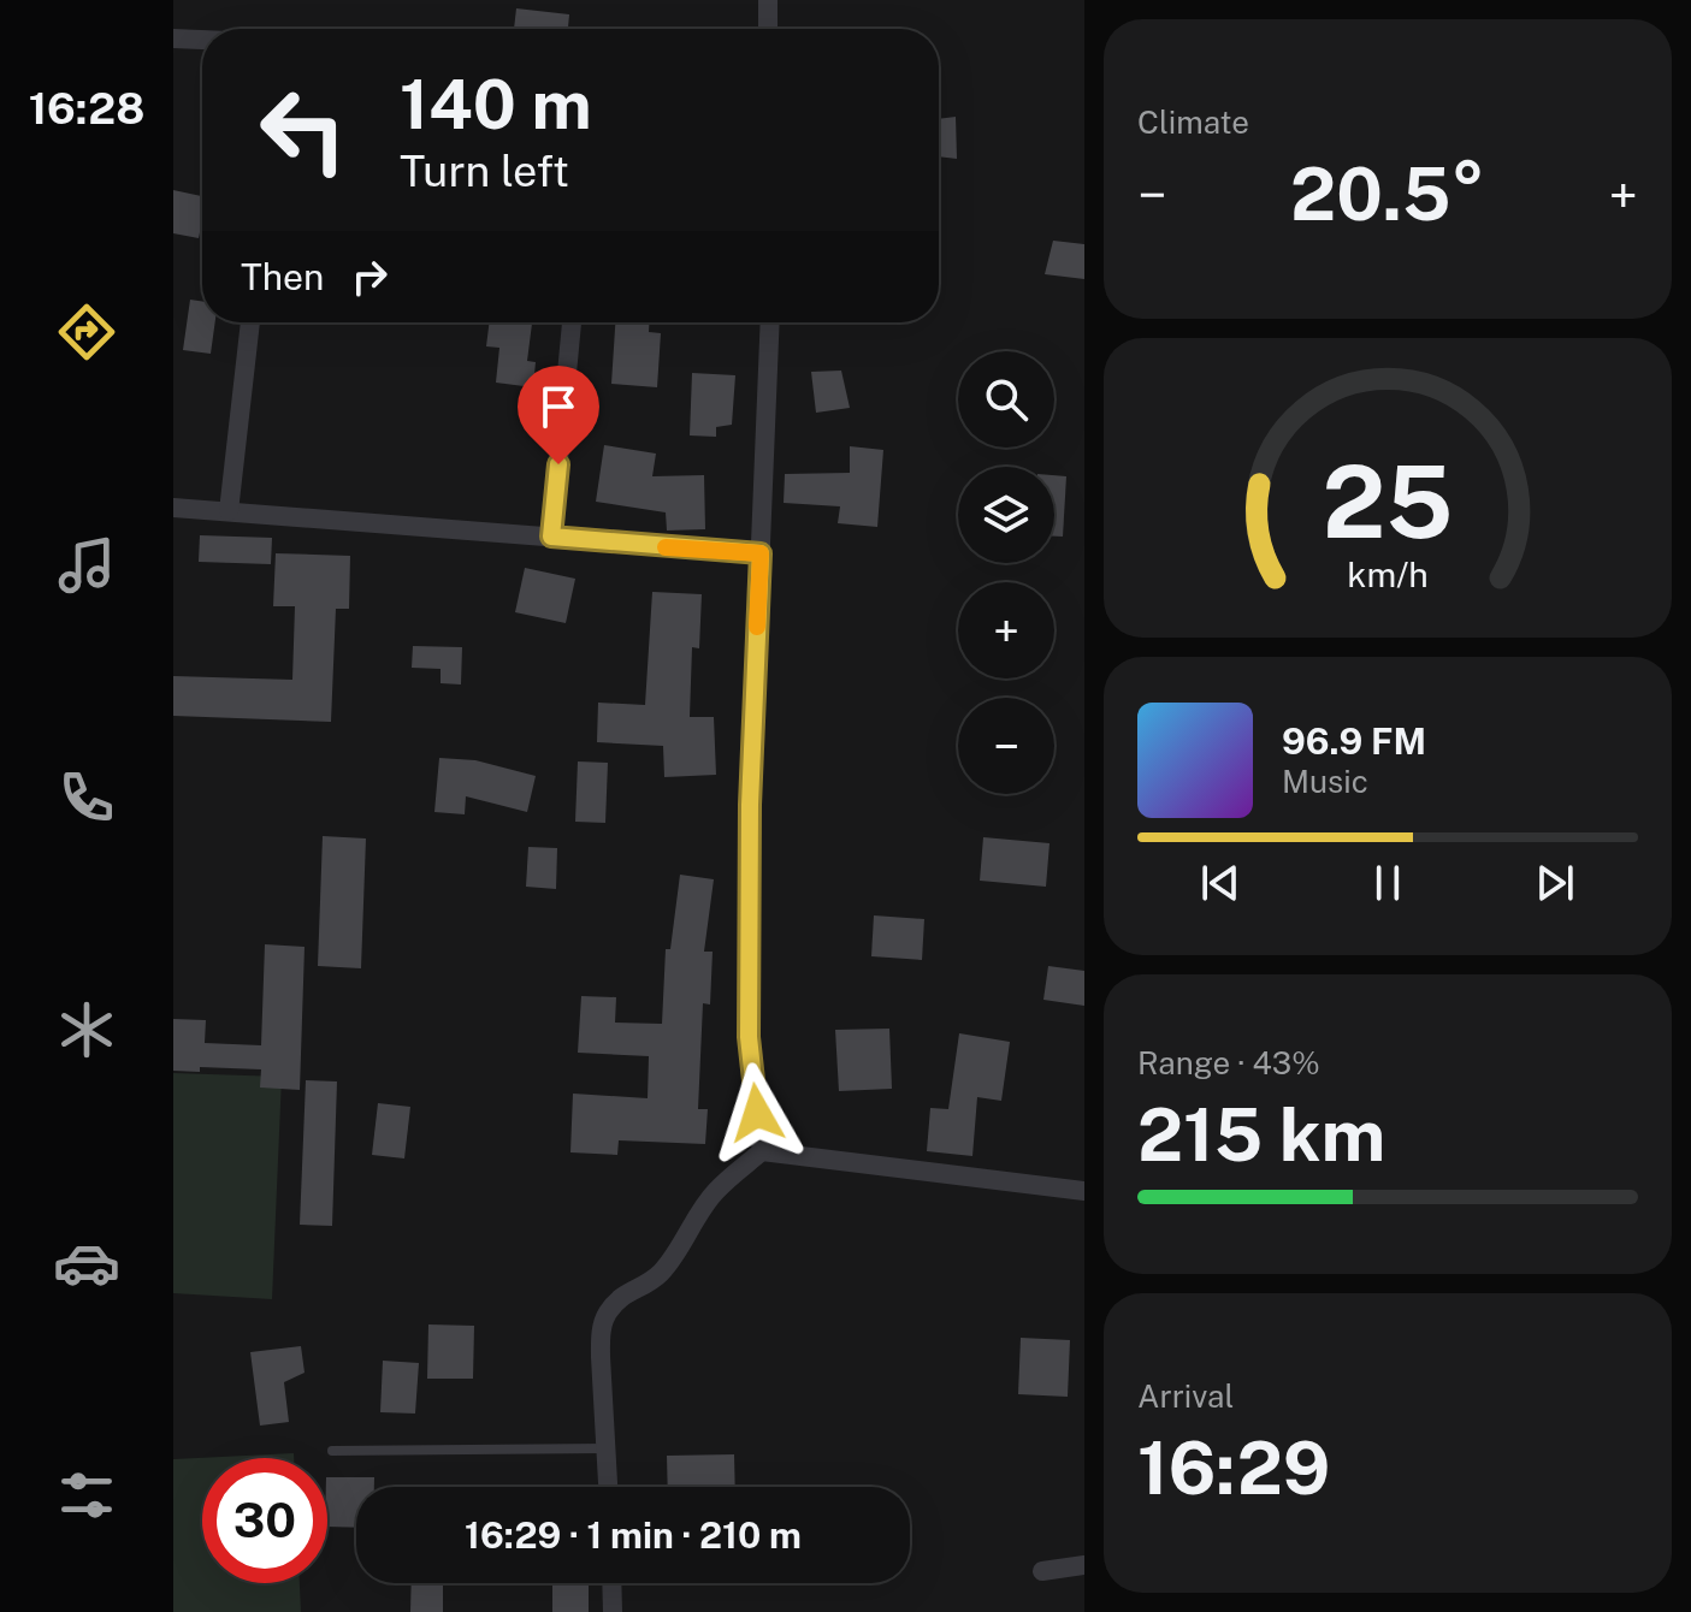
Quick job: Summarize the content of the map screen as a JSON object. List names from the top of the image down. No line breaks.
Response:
{"page":{"tabs":"16:28","tile":["Climate",["Range · 43%","215 km"],["Arrival","16:29"]],"turn":["140 m","Turn left"],"heat":["−","20.5°","+"],"then":"Then","map_buttons":["+","−"],"song":["96.9 FM","Music"],"limit":"30","trip":"16:29 · 1 min · 210 m","gauge":["25","km/h"]}}
